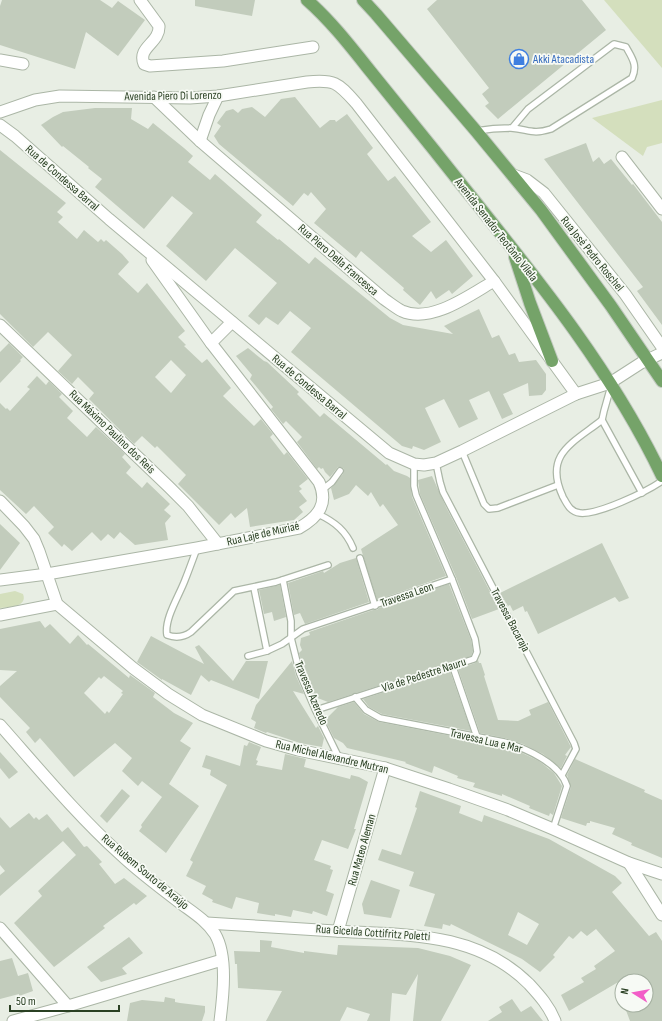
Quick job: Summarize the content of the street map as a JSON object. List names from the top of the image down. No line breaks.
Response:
{"streets":{"main road":["Avenida Senador Teotônio Vilela"],"street":["Avenida Piero Di Lorenzo","Rua de Condessa Barral","Rua José Pedro Roschel","Rua Piero Della Francesca","Rua Máximo Paulino dos Reis","Rua Laje de Muriaé","Rua Michel Alexandre Mutran","Rua Mateo Aleman","Rua Rubem Souto de Araújo","Rua Gicelda Cottifritz Poletti"],"lane":["Travessa Leon","Travessa Bacaraja","Via de Pedestre Nauru","Travessa Azeredo","Travessa Lua e Mar"]},"crossings":[["Avenida Piero Di Lorenzo","Rua Piero Della Francesca"],["Rua de Condessa Barral","Avenida Senador Teotônio Vilela"],["Rua de Condessa Barral","Travessa Bacaraja"],["Rua Máximo Paulino dos Reis","Rua Laje de Muriaé"],["Travessa Leon","Via de Pedestre Nauru"],["Travessa Leon","Travessa Azeredo"],["Travessa Bacaraja","Travessa Lua e Mar"],["Via de Pedestre Nauru","Travessa Azeredo"],["Via de Pedestre Nauru","Travessa Lua e Mar"],["Travessa Azeredo","Rua Michel Alexandre Mutran"],["Rua Michel Alexandre Mutran","Rua Mateo Aleman"],["Rua Mateo Aleman","Rua Gicelda Cottifritz Poletti"],["Rua Rubem Souto de Araújo","Rua Gicelda Cottifritz Poletti"]],"places":{"shop":["Akki Atacadista"]},"scale_bar":"50 m","north":"left"}
